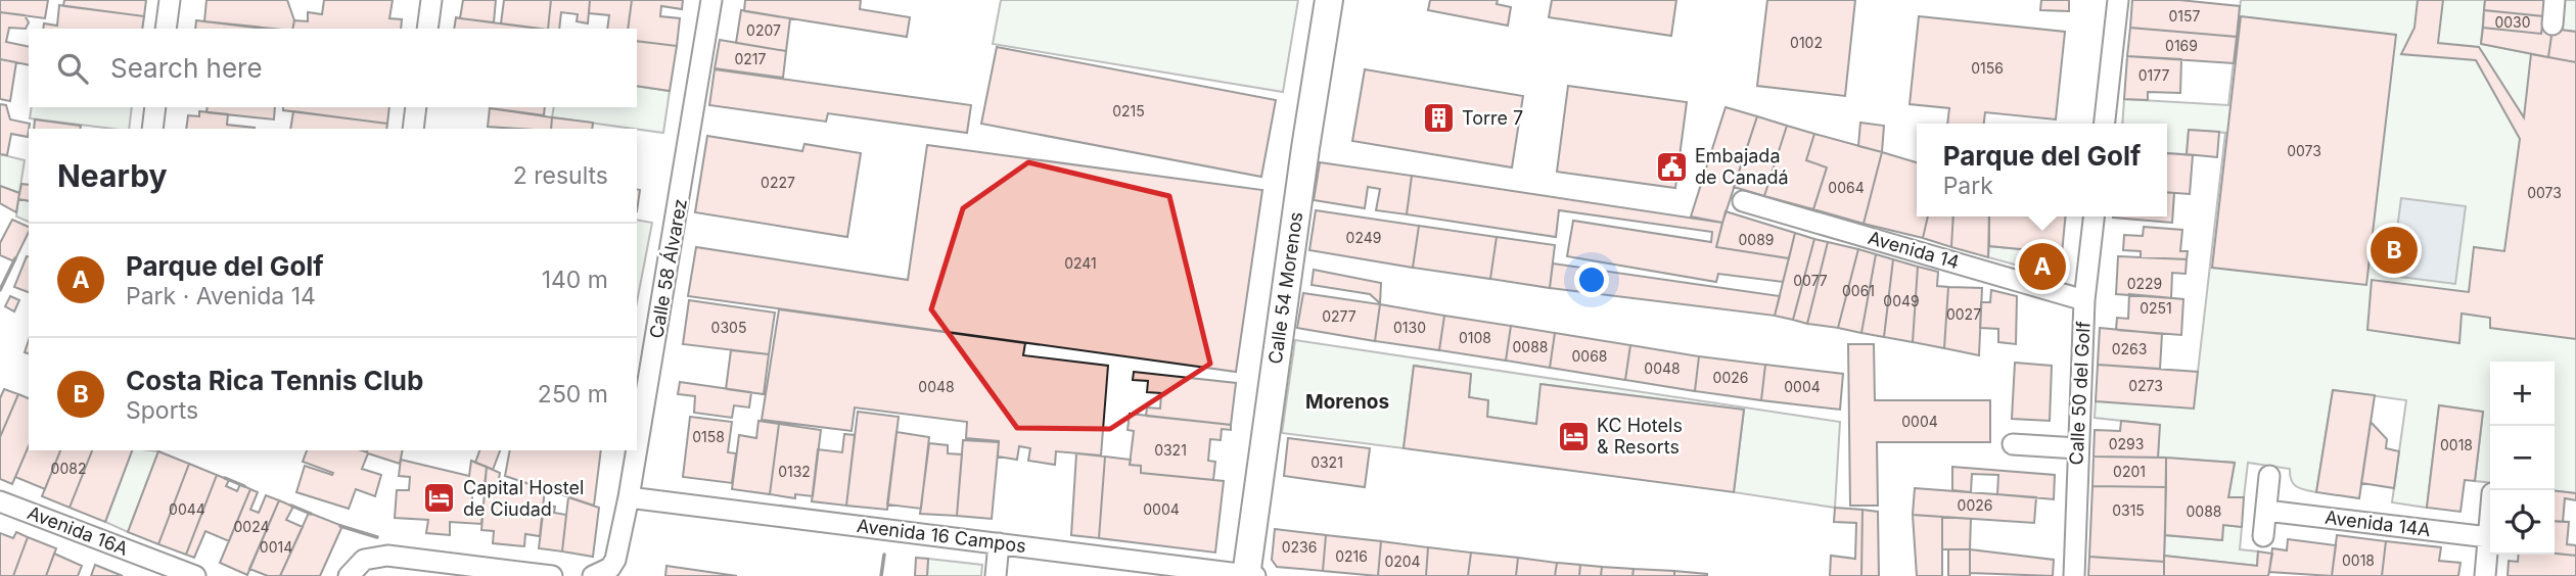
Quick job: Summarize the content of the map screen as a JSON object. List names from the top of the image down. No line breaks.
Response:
{"streets":{"main road":["Calle 54 Morenos"],"street":["Avenida 14","Calle 58 Álvarez","Calle 50 del Golf","Avenida 14A","Avenida 16A","Avenida 16 Campos"]},"crossings":[["Avenida 14","Calle 50 del Golf"],["Calle 58 Álvarez","Avenida 16 Campos"],["Calle 54 Morenos","Avenida 16 Campos"]],"districts":["Morenos"],"places":{"building":["Torre 7"],"public building":["Embajada de Canadá"],"hotel":["KC Hotels & Resorts","Capital Hostel de Ciudad"]},"house_numbers":["0157","0030","0207","0102","0169","0217","0156","0177","0215","0073","0227","0064","0073","0249","0089","0241","0077","0229","0061","0049","0251","0027","0277","0305","0130","0108","0088","0263","0068","0048","0026","0273","0048","0004","0004","0158","0293","0018","0321","0321","0082","0132","0201","0026","0044","0004","0315","0088","0024","0014","0236","0216","0018","0204"],"page":{"search":"Search here","popup":["Parque del Golf","Park"],"heading":["Nearby","2 results"],"list":[{"mark":"A","name":"Parque del Golf","note":"Park · Avenida 14","value":"140 m"},{"mark":"B","name":"Costa Rica Tennis Club","note":"Sports","value":"250 m"}],"pins":["B","A"],"map_buttons":["+","−"]}}
